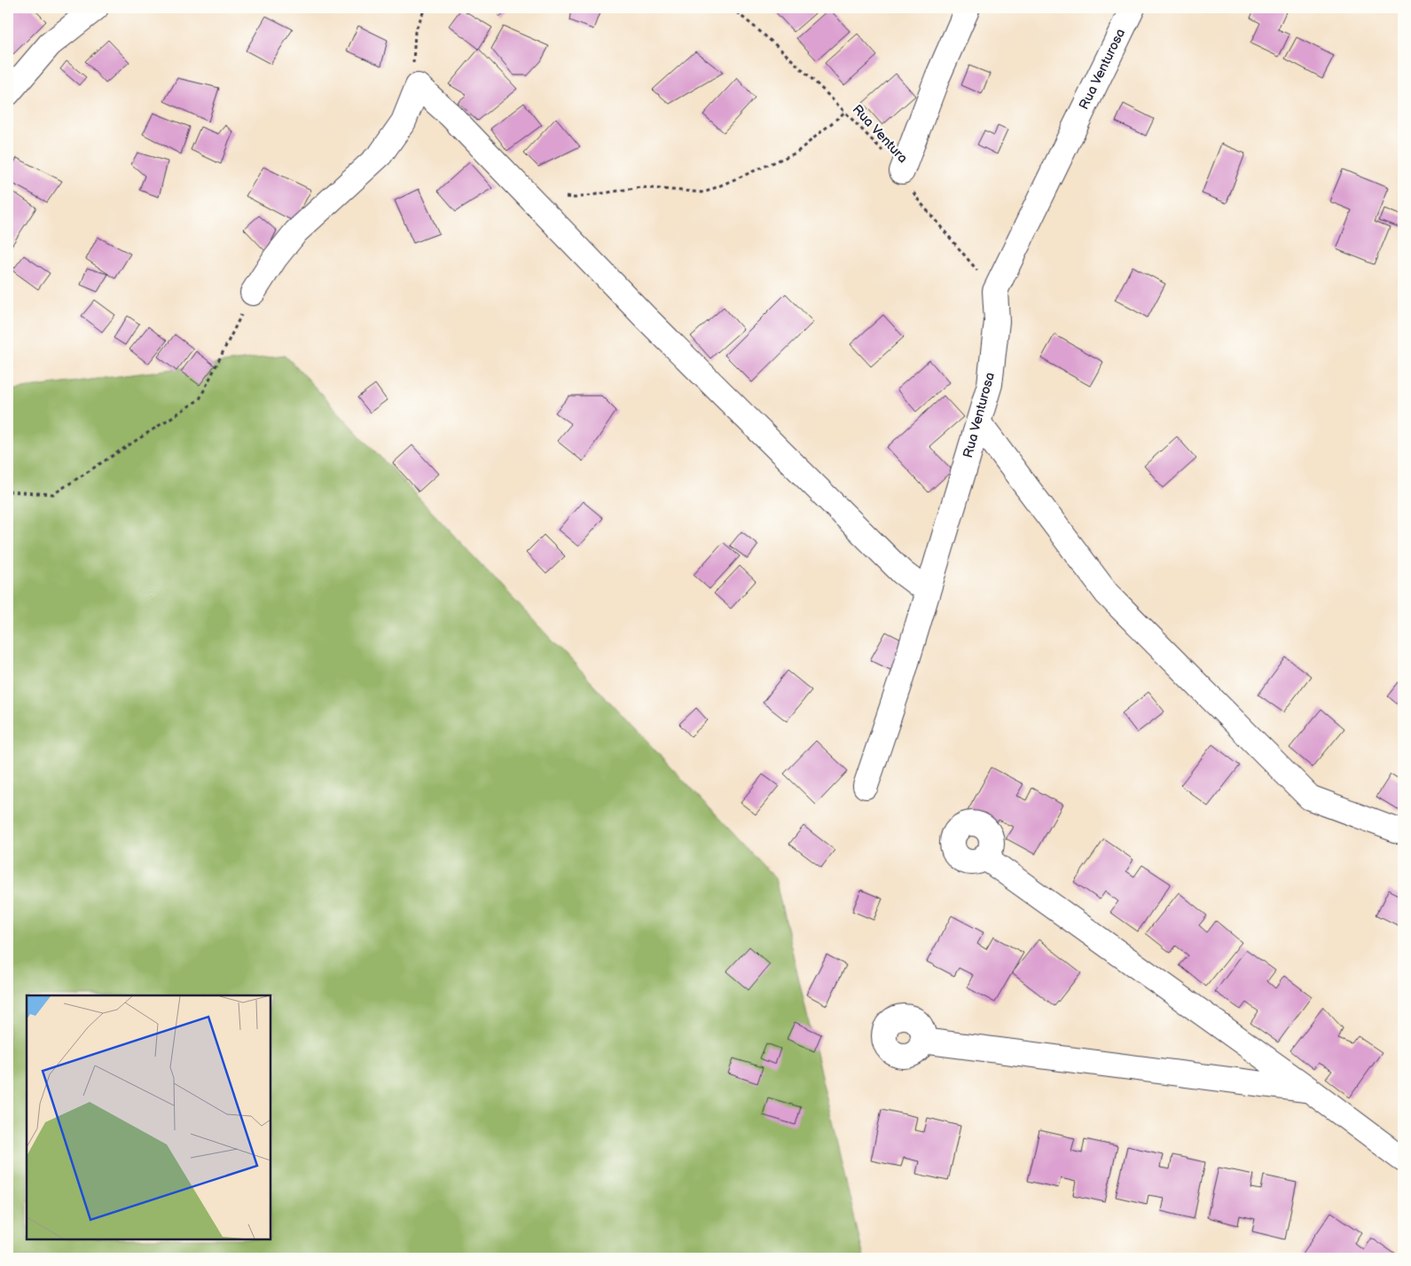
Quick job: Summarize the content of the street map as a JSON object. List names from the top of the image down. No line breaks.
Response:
{"streets":{"street":["Rua Venturosa"],"path":["Rua Ventura"]},"crossings":[["Rua Venturosa","Rua Ventura"]]}
